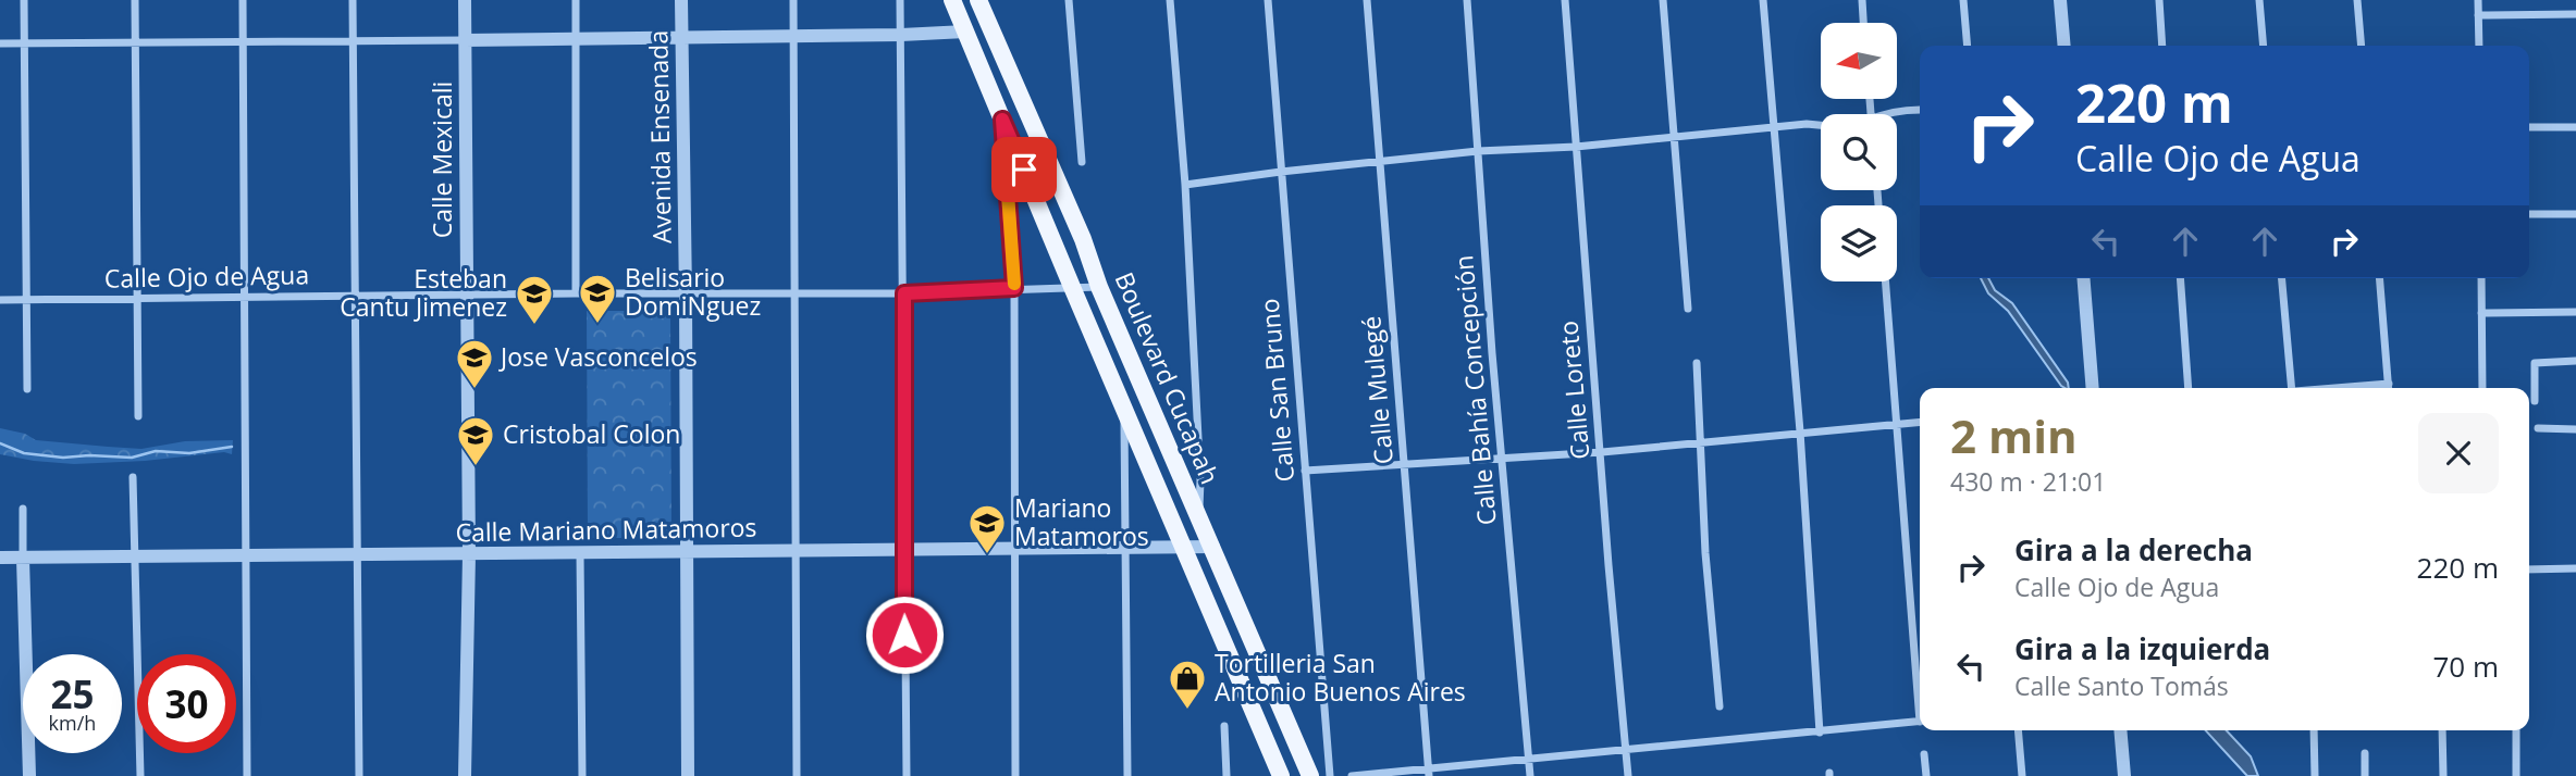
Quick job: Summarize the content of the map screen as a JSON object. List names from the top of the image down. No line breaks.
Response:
{"streets":{"main road":["Boulevard Cucapah"],"street":["Avenida Ensenada","Calle Mexicali","Calle Ojo de Agua","Calle San Bruno","Calle Mulegé","Calle Bahía Concepción","Calle Loreto","Calle Mariano Matamoros"]},"crossings":[["Avenida Ensenada","Calle Ojo de Agua"],["Avenida Ensenada","Calle Mariano Matamoros"],["Calle Mexicali","Calle Ojo de Agua"],["Calle Mexicali","Calle Mariano Matamoros"],["Calle Ojo de Agua","Boulevard Cucapah"],["Boulevard Cucapah","Calle Mariano Matamoros"]],"places":{"school or university":["Belisario DomiNguez","Esteban Cantu Jimenez","Jose Vasconcelos","Cristobal Colon","Mariano Matamoros"],"shop":["Tortilleria San Antonio Buenos Aires"]},"north":"left","page":{"turn":["220 m","Calle Ojo de Agua"],"heading":["2 min","430 m · 21:01"],"list":[{"name":"Gira a la derecha","note":"Calle Ojo de Agua","value":"220 m"},{"name":"Gira a la izquierda","note":"Calle Santo Tomás","value":"70 m"}],"speed":"25 km/h","limit":"30"}}
